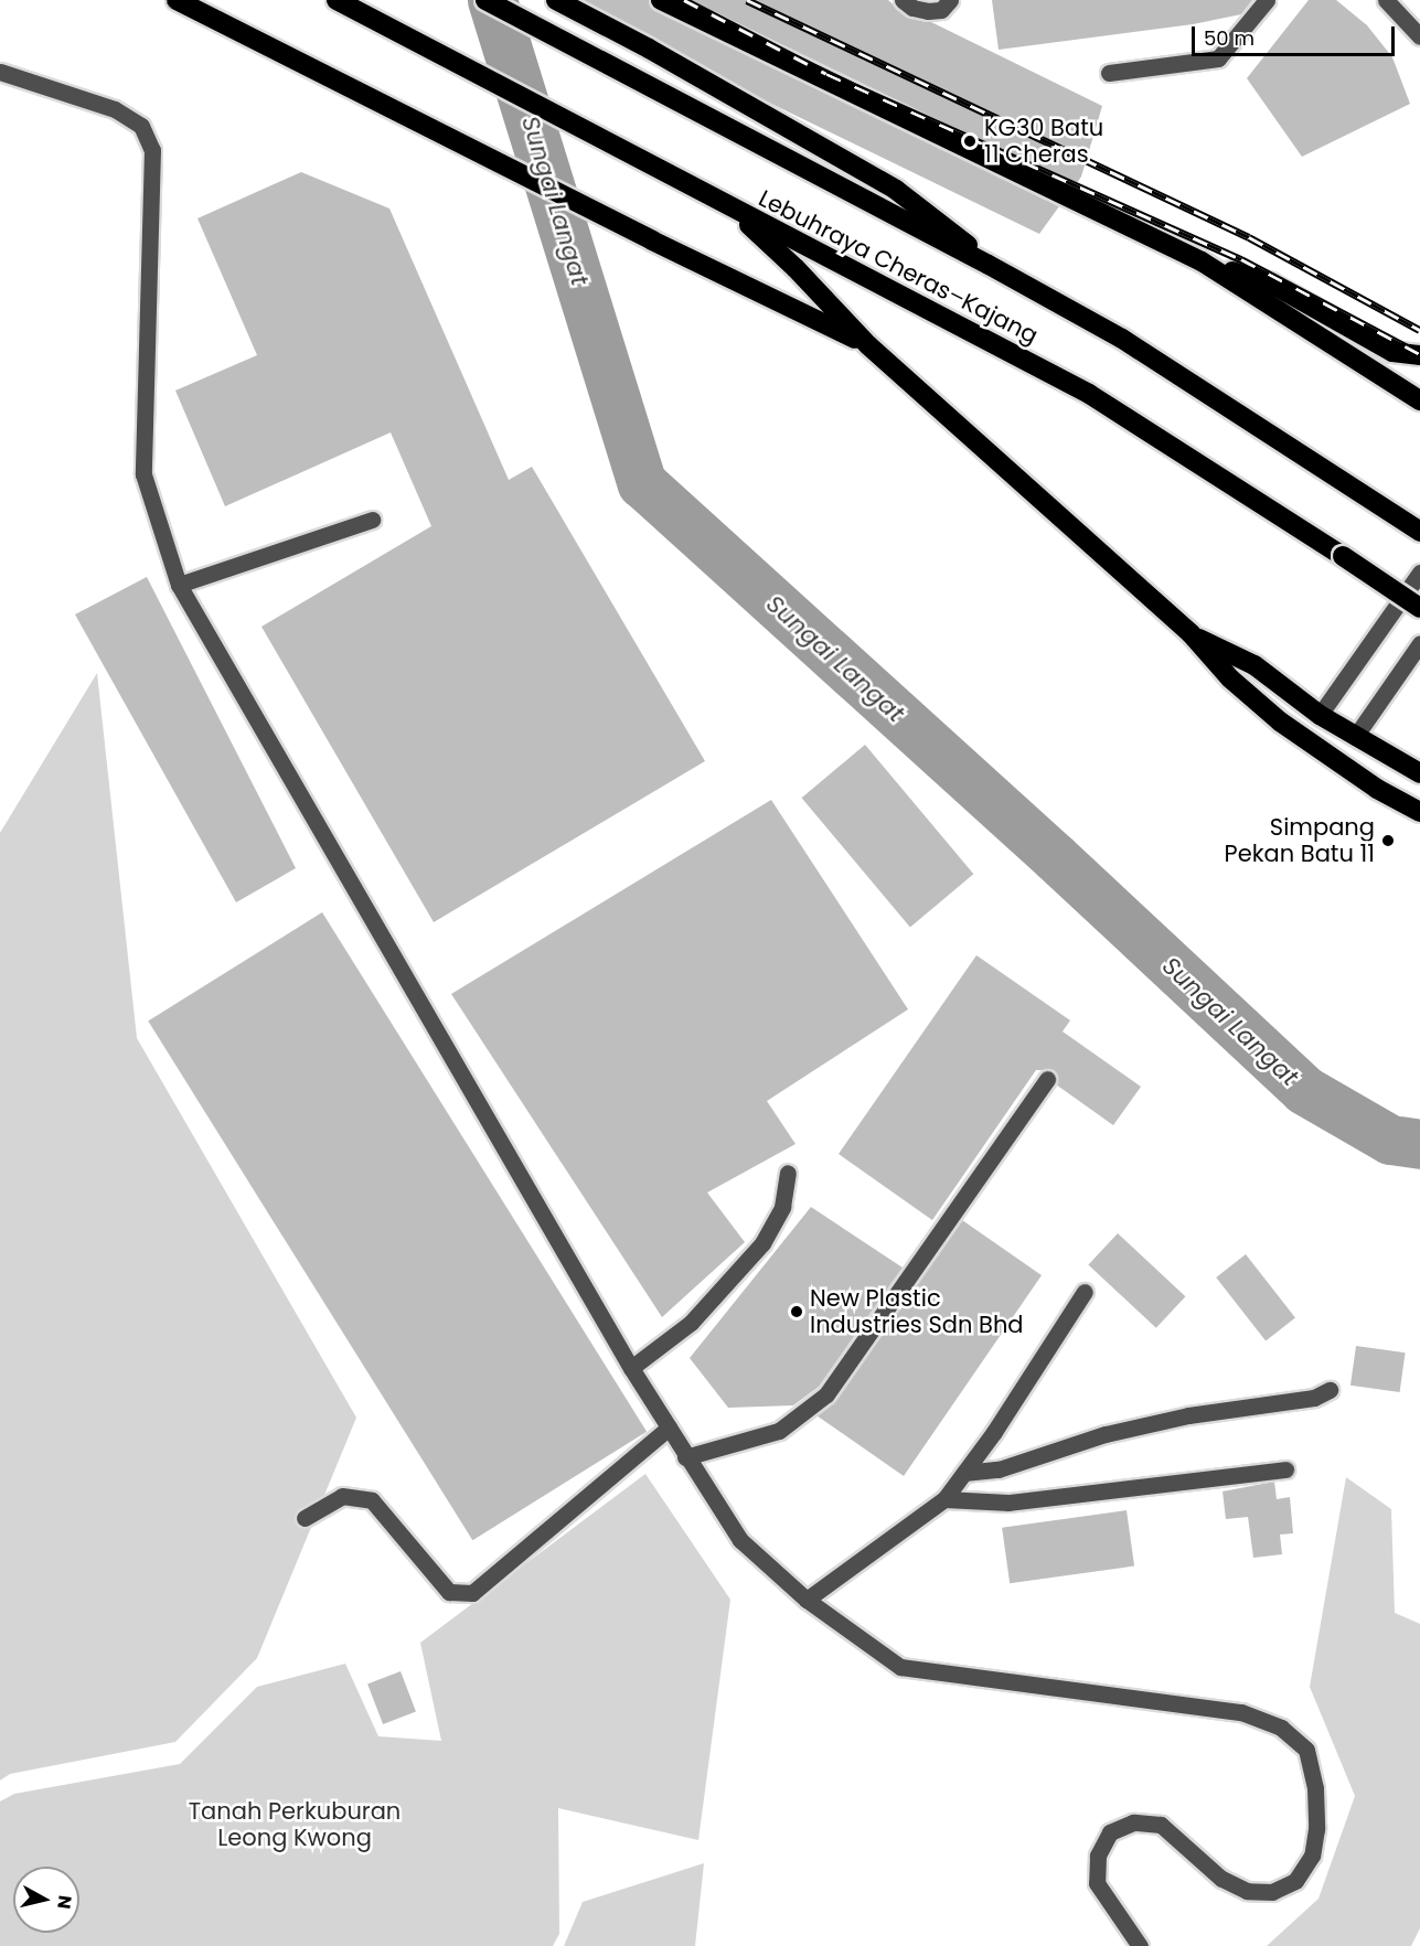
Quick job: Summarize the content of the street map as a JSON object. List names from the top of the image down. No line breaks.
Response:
{"streets":{"highway":["Lebuhraya Cheras–Kajang"]},"water":["Sungai Langat"],"parks":["Tanah Perkuburan Leong Kwong"],"places":["KG30 Batu 11 Cheras","Simpang Pekan Batu 11","New Plastic Industries Sdn Bhd"],"scale_bar":"50 m","north":"right"}
